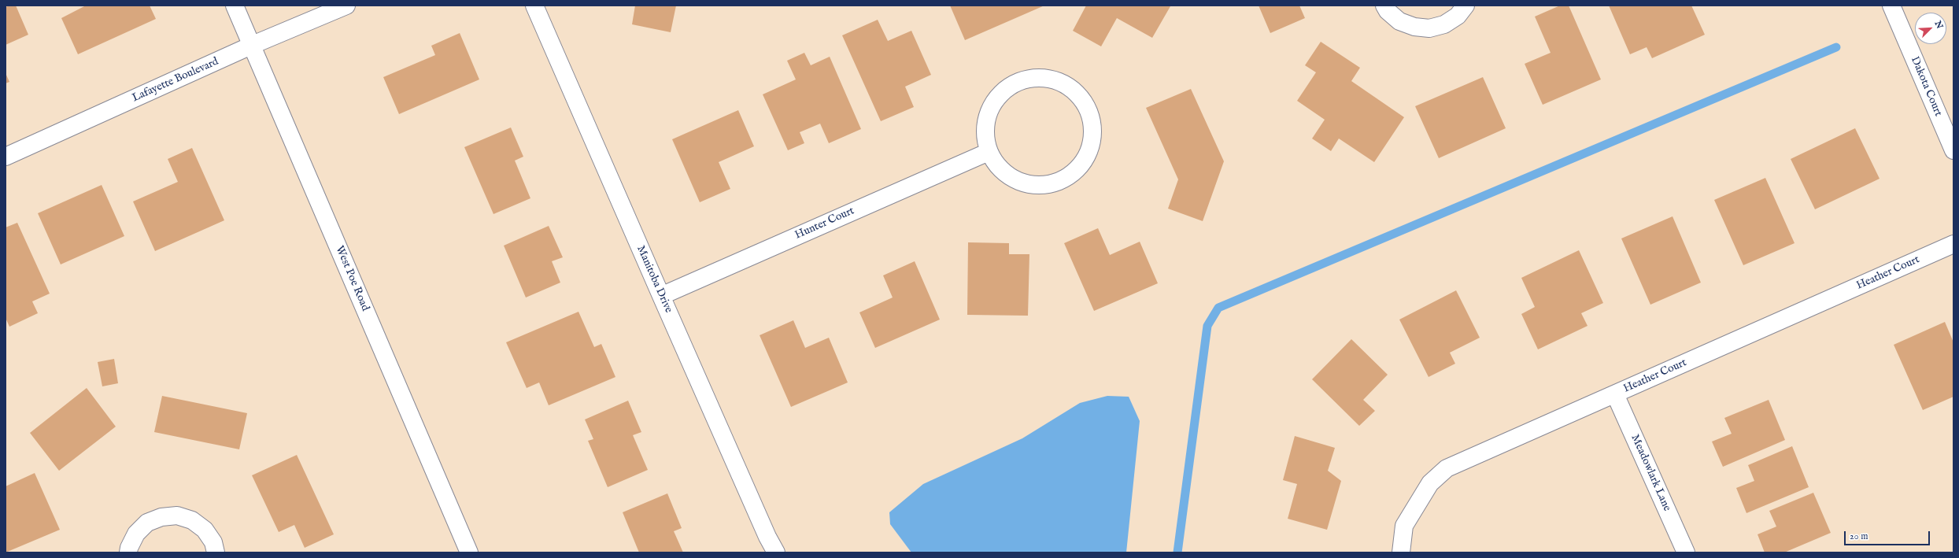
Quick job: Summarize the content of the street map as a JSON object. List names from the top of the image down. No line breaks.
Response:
{"streets":{"street":["Lafayette Boulevard","Dakota Court","Hunter Court","Heather Court","West Poe Road","Manitoba Drive","Meadowlark Lane"]},"crossings":[["Lafayette Boulevard","West Poe Road"],["Hunter Court","Manitoba Drive"],["Heather Court","Meadowlark Lane"]],"scale_bar":"20 m","north":"top right"}
